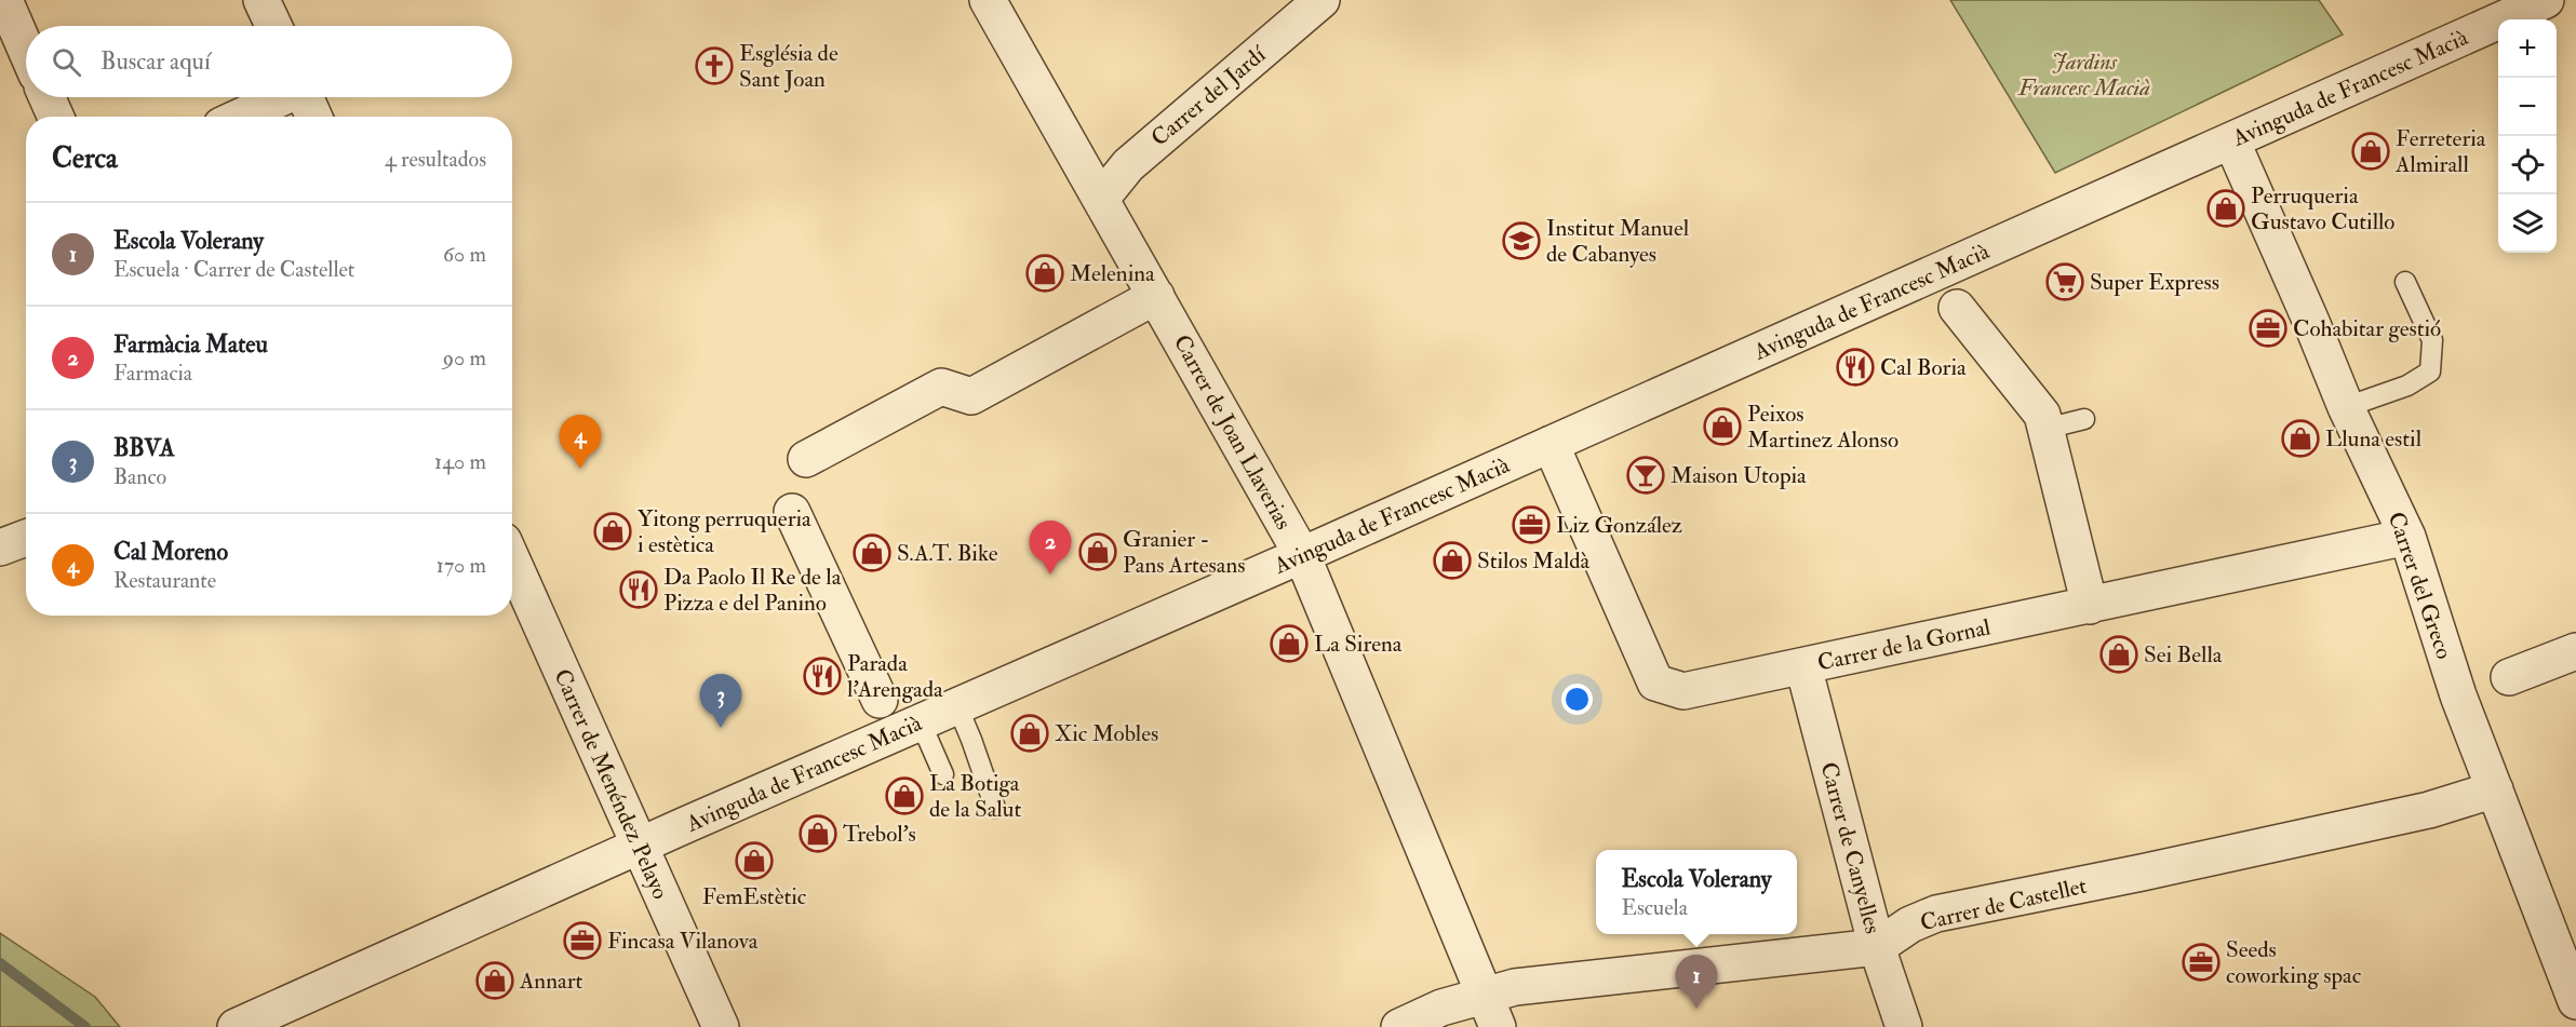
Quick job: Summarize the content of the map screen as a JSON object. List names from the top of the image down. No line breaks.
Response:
{"streets":{"street":["Avinguda de Francesc Macià","Carrer del Jardí","Carrer de Joan Llaverias","Carrer del Greco","Carrer de la Gornal","Carrer de Menéndez Pelayo","Carrer de Canyelles","Carrer de Castellet"]},"crossings":[["Avinguda de Francesc Macià","Carrer de Joan Llaverias"],["Avinguda de Francesc Macià","Carrer del Greco"],["Avinguda de Francesc Macià","Carrer de la Gornal"],["Avinguda de Francesc Macià","Carrer de Menéndez Pelayo"],["Carrer del Jardí","Carrer de Joan Llaverias"],["Carrer de Joan Llaverias","Carrer de Castellet"],["Carrer del Greco","Carrer de la Gornal"],["Carrer del Greco","Carrer de Castellet"],["Carrer de la Gornal","Carrer de Canyelles"],["Carrer de Canyelles","Carrer de Castellet"]],"parks":["Jardins Francesc Macià"],"places":{"church":["Església de Sant Joan"],"shop":["Ferreteria Almirall","Perruqueria Gustavo Cutillo","Melenina","Peixos Martinez Alonso","Lluna estil","Yitong perruqueria i estètica","Granier - Pans Artesans","S.A.T. Bike","Stilos Maldà","La Sirena","Sei Bella","Xic Mobles","La Botiga de la Salut","Trebol's","FemEstètic","Annart"],"school or university":["Institut Manuel de Cabanyes"],"supermarket":["Super Express"],"office":["Cohabitar gestió","Liz González","Fincasa Vilanova","Seeds coworking spac"],"restaurant":["Cal Boria","Da Paolo Il Re de la Pizza e del Panino","Parada l'Arengada"],"bar":["Maison Utopia"]},"page":{"map_buttons":["+","−"],"search":"Buscar aquí","heading":["Cerca","4 resultados"],"list":[{"mark":"1","name":"Escola Volerany","note":"Escuela · Carrer de Castellet","value":"60 m"},{"mark":"2","name":"Farmàcia Mateu","note":"Farmacia","value":"90 m"},{"mark":"3","name":"BBVA","note":"Banco","value":"140 m"},{"mark":"4","name":"Cal Moreno","note":"Restaurante","value":"170 m"}],"pins":["4","2","3","1"],"popup":["Escola Volerany","Escuela"]}}
